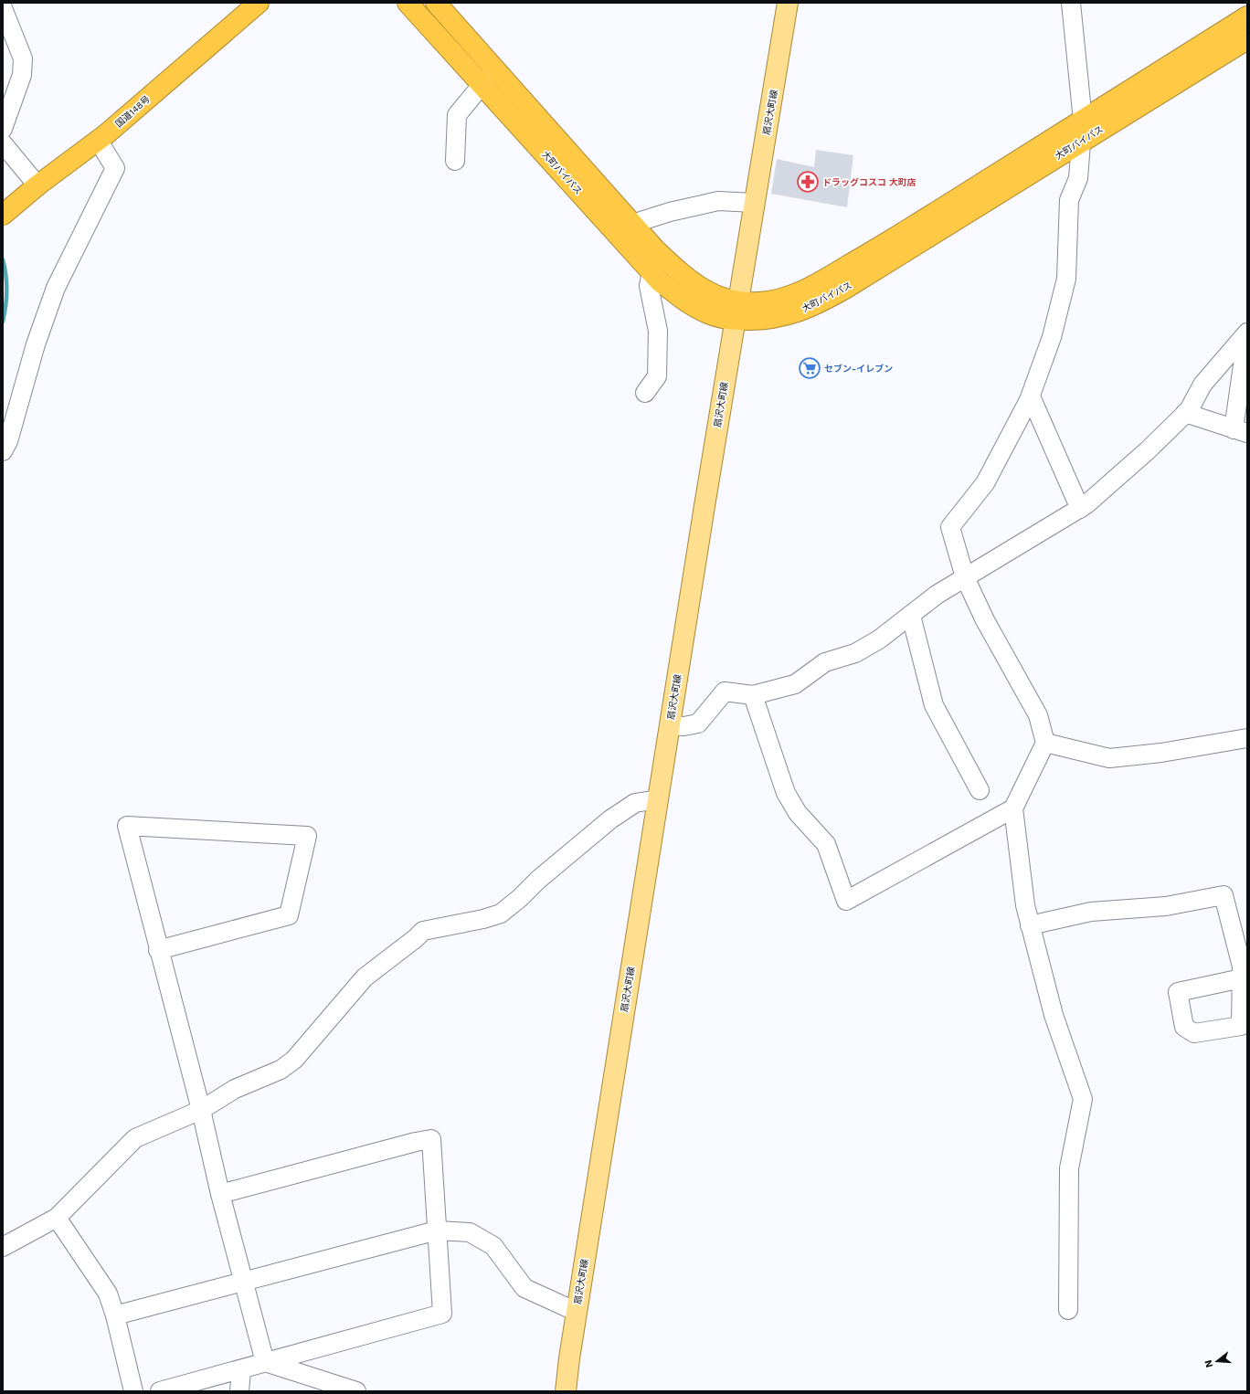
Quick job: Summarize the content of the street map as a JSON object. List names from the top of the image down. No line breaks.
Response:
{"streets":{"highway":["国道148号","大町バイパス"],"main road":["扇沢大町線"]},"crossings":[["扇沢大町線","大町バイパス"]],"places":{"pharmacy":["ドラッグコスコ 大町店"],"supermarket":["セブン-イレブン"]},"north":"left"}
